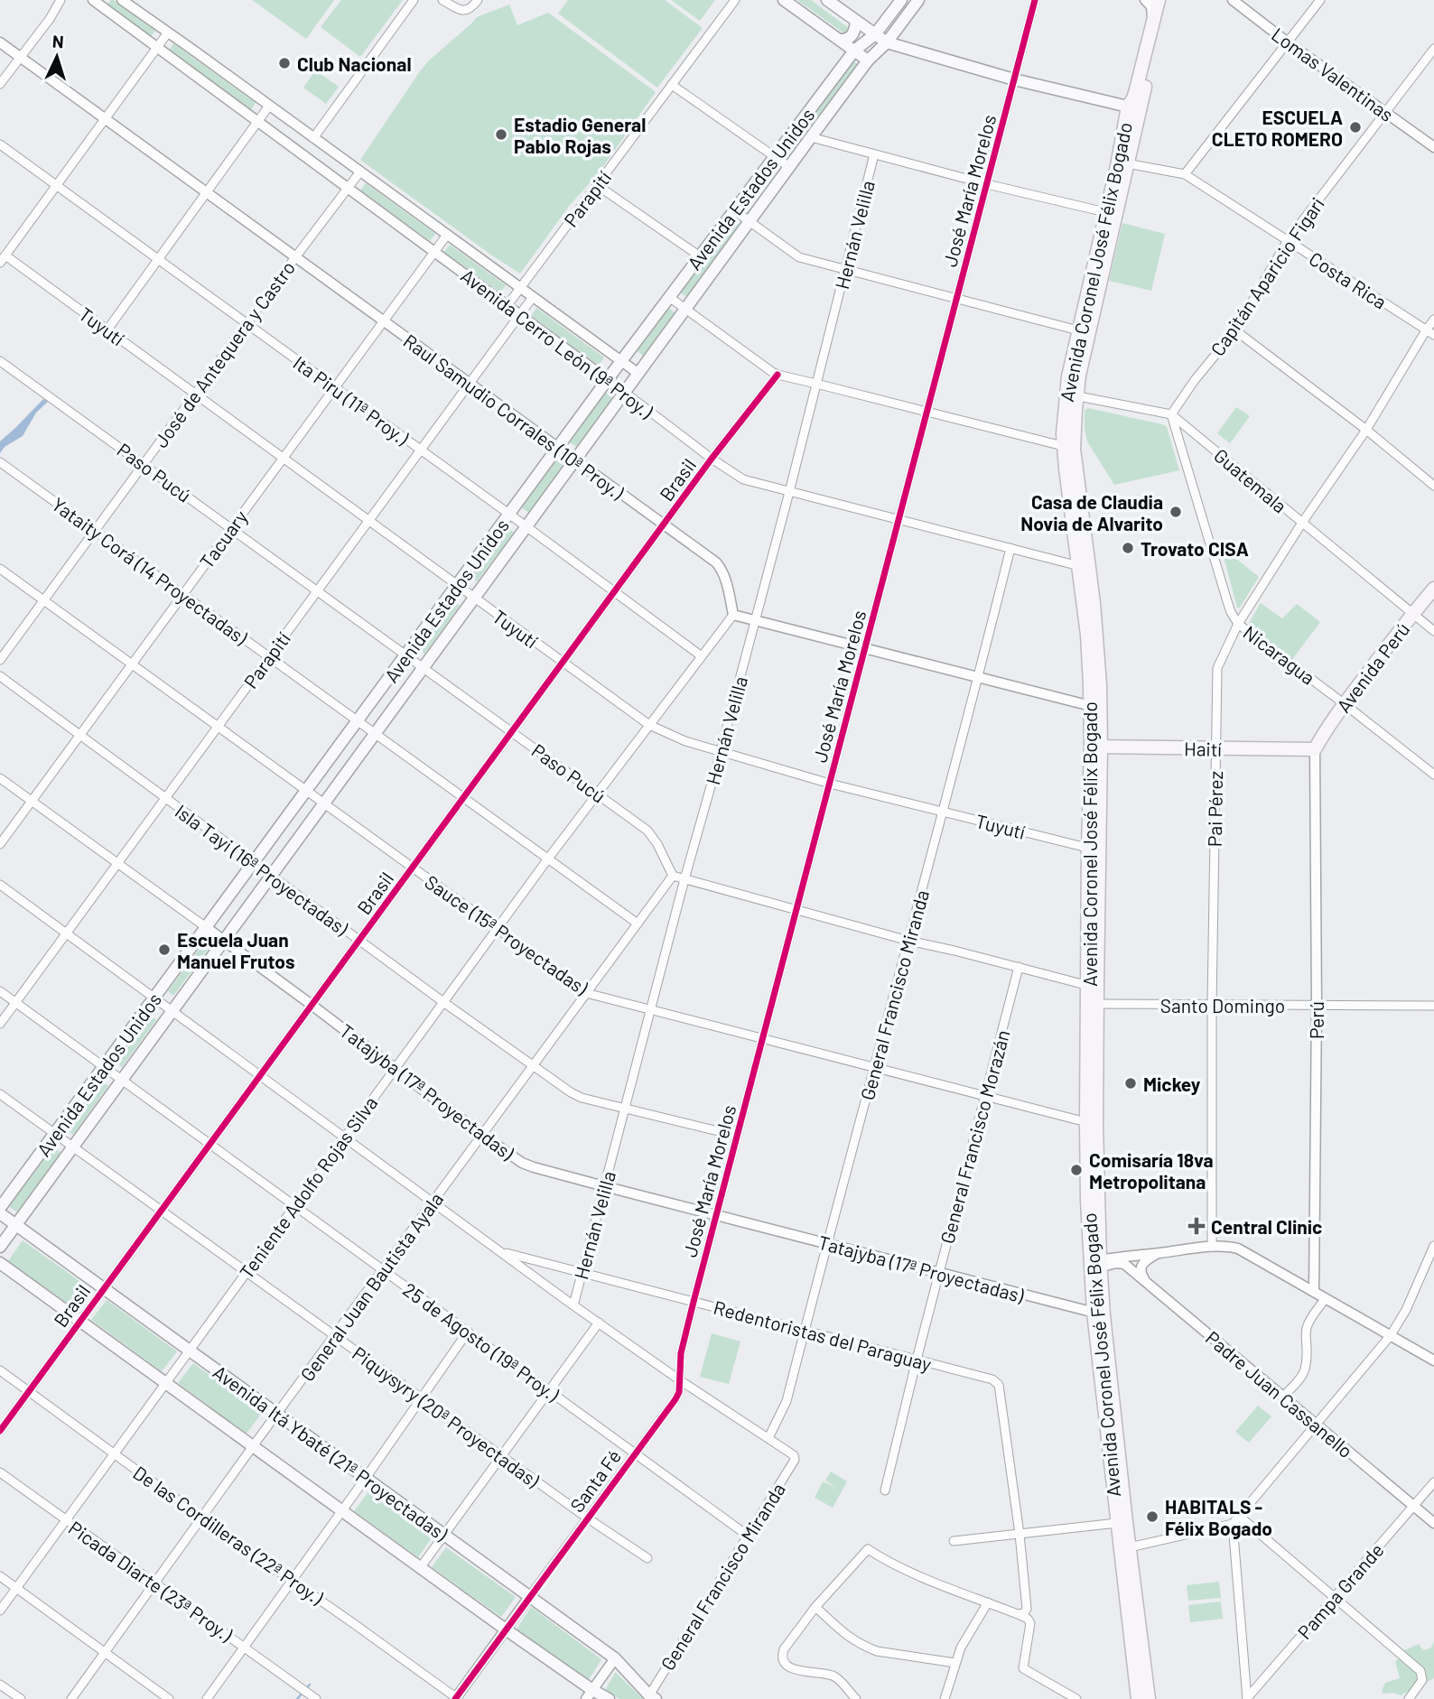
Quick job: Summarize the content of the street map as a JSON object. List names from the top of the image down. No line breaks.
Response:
{"streets":{"main road":["Avenida Estados Unidos","Avenida Coronel José Félix Bogado","Avenida Perú","Haití","Avenida Itá Ybaté (21ª Proyectadas)"],"street":["Lomas Valentinas","José María Morelos","Parapití","Hernán Velilla","Capitán Aparicio Figari","Costa Rica","Tuyutí","Avenida Cerro León (9ª Proy.)","José de Antequera y Castro","Ita Piru (11ª Proy.)","Raul Samudio Corrales (10ª Proy.)","Paso Pucú","Brasil","Guatemala","Tacuary","Yataity Corá (14 Proyectadas)","Nicaragua","Pai Pérez","Isla Tayi (16ª Proyectadas)","Sauce (15ª Proyectadas)","General Francisco Miranda","Santo Domingo","Perú","Tatajyba (17ª Proyectadas)","General Francisco Morazán","Teniente Adolfo Rojas Silva","General Juan Bautista Ayala","Redentoristas del Paraguay","25 de Agosto (19ª Proy.)","Padre Juan Cassanello","Piquysyry (20ª Proyectadas)","Santa Fé","De las Cordilleras (22ª Proy.)","Picada Diarte (23ª Proy.)","Pampa Grande"]},"crossings":[["Lomas Valentinas","Capitán Aparicio Figari"],["Avenida Estados Unidos","Tuyutí"],["Avenida Estados Unidos","Avenida Cerro León (9ª Proy.)"],["Avenida Estados Unidos","Ita Piru (11ª Proy.)"],["Avenida Estados Unidos","Raul Samudio Corrales (10ª Proy.)"],["Avenida Estados Unidos","Paso Pucú"],["Avenida Estados Unidos","Yataity Corá (14 Proyectadas)"],["Avenida Estados Unidos","Isla Tayi (16ª Proyectadas)"],["Avenida Estados Unidos","Sauce (15ª Proyectadas)"],["Avenida Estados Unidos","Tatajyba (17ª Proyectadas)"],["Avenida Estados Unidos","25 de Agosto (19ª Proy.)"],["Avenida Estados Unidos","Piquysyry (20ª Proyectadas)"],["Avenida Estados Unidos","Avenida Itá Ybaté (21ª Proyectadas)"],["José María Morelos","Tuyutí"],["José María Morelos","Avenida Cerro León (9ª Proy.)"],["José María Morelos","Isla Tayi (16ª Proyectadas)"],["José María Morelos","Sauce (15ª Proyectadas)"],["José María Morelos","Tatajyba (17ª Proyectadas)"],["José María Morelos","Redentoristas del Paraguay"],["José María Morelos","Santa Fé"],["Parapití","Tuyutí"],["Parapití","Avenida Cerro León (9ª Proy.)"],["Parapití","Ita Piru (11ª Proy.)"],["Parapití","Raul Samudio Corrales (10ª Proy.)"],["Parapití","Paso Pucú"],["Parapití","Yataity Corá (14 Proyectadas)"],["Parapití","Isla Tayi (16ª Proyectadas)"],["Parapití","Sauce (15ª Proyectadas)"],["Parapití","Tatajyba (17ª Proyectadas)"],["Parapití","25 de Agosto (19ª Proy.)"],["Hernán Velilla","Tuyutí"],["Hernán Velilla","Avenida Cerro León (9ª Proy.)"],["Hernán Velilla","Isla Tayi (16ª Proyectadas)"],["Hernán Velilla","Sauce (15ª Proyectadas)"],["Hernán Velilla","Tatajyba (17ª Proyectadas)"],["Hernán Velilla","Redentoristas del Paraguay"],["Avenida Coronel José Félix Bogado","Costa Rica"],["Avenida Coronel José Félix Bogado","Tuyutí"],["Avenida Coronel José Félix Bogado","Avenida Cerro León (9ª Proy.)"],["Avenida Coronel José Félix Bogado","Guatemala"],["Avenida Coronel José Félix Bogado","Haití"],["Avenida Coronel José Félix Bogado","Sauce (15ª Proyectadas)"],["Avenida Coronel José Félix Bogado","Santo Domingo"],["Avenida Coronel José Félix Bogado","Tatajyba (17ª Proyectadas)"],["Avenida Coronel José Félix Bogado","Padre Juan Cassanello"],["Capitán Aparicio Figari","Costa Rica"],["Capitán Aparicio Figari","Guatemala"],["Capitán Aparicio Figari","Nicaragua"],["Costa Rica","Pai Pérez"],["Tuyutí","José de Antequera y Castro"],["Tuyutí","Brasil"],["Tuyutí","Tacuary"],["Tuyutí","General Francisco Miranda"],["Tuyutí","Teniente Adolfo Rojas Silva"],["Avenida Cerro León (9ª Proy.)","José de Antequera y Castro"],["Avenida Cerro León (9ª Proy.)","Brasil"],["Avenida Cerro León (9ª Proy.)","Tacuary"],["Avenida Cerro León (9ª Proy.)","General Francisco Miranda"],["José de Antequera y Castro","Ita Piru (11ª Proy.)"],["José de Antequera y Castro","Raul Samudio Corrales (10ª Proy.)"],["José de Antequera y Castro","Paso Pucú"],["José de Antequera y Castro","Yataity Corá (14 Proyectadas)"],["José de Antequera y Castro","Sauce (15ª Proyectadas)"],["Ita Piru (11ª Proy.)","Brasil"],["Ita Piru (11ª Proy.)","Tacuary"],["Ita Piru (11ª Proy.)","Teniente Adolfo Rojas Silva"],["Raul Samudio Corrales (10ª Proy.)","Brasil"],["Raul Samudio Corrales (10ª Proy.)","Tacuary"],["Raul Samudio Corrales (10ª Proy.)","Teniente Adolfo Rojas Silva"],["Paso Pucú","Brasil"],["Paso Pucú","Tacuary"],["Paso Pucú","Teniente Adolfo Rojas Silva"],["Paso Pucú","General Juan Bautista Ayala"],["Brasil","Yataity Corá (14 Proyectadas)"],["Brasil","Isla Tayi (16ª Proyectadas)"],["Brasil","Sauce (15ª Proyectadas)"],["Brasil","Tatajyba (17ª Proyectadas)"],["Brasil","25 de Agosto (19ª Proy.)"],["Brasil","Piquysyry (20ª Proyectadas)"],["Brasil","Avenida Itá Ybaté (21ª Proyectadas)"],["Brasil","De las Cordilleras (22ª Proy.)"],["Guatemala","Nicaragua"],["Guatemala","Avenida Perú"],["Guatemala","Pai Pérez"],["Tacuary","Yataity Corá (14 Proyectadas)"],["Tacuary","Isla Tayi (16ª Proyectadas)"],["Tacuary","Sauce (15ª Proyectadas)"],["Tacuary","Tatajyba (17ª Proyectadas)"],["Yataity Corá (14 Proyectadas)","Teniente Adolfo Rojas Silva"],["Yataity Corá (14 Proyectadas)","General Juan Bautista Ayala"],["Nicaragua","Avenida Perú"],["Nicaragua","Pai Pérez"],["Avenida Perú","Haití"],["Avenida Perú","Perú"],["Haití","Pai Pérez"],["Haití","Perú"],["Pai Pérez","Santo Domingo"],["Isla Tayi (16ª Proyectadas)","Teniente Adolfo Rojas Silva"],["Isla Tayi (16ª Proyectadas)","General Juan Bautista Ayala"],["Sauce (15ª Proyectadas)","General Francisco Miranda"],["Sauce (15ª Proyectadas)","General Francisco Morazán"],["Sauce (15ª Proyectadas)","Teniente Adolfo Rojas Silva"],["Sauce (15ª Proyectadas)","General Juan Bautista Ayala"],["General Francisco Miranda","Tatajyba (17ª Proyectadas)"],["General Francisco Miranda","Redentoristas del Paraguay"],["General Francisco Miranda","25 de Agosto (19ª Proy.)"],["General Francisco Miranda","Avenida Itá Ybaté (21ª Proyectadas)"],["Santo Domingo","Perú"],["Tatajyba (17ª Proyectadas)","General Francisco Morazán"],["Tatajyba (17ª Proyectadas)","Teniente Adolfo Rojas Silva"],["Tatajyba (17ª Proyectadas)","General Juan Bautista Ayala"],["General Francisco Morazán","Redentoristas del Paraguay"],["Teniente Adolfo Rojas Silva","25 de Agosto (19ª Proy.)"],["Teniente Adolfo Rojas Silva","Piquysyry (20ª Proyectadas)"],["Teniente Adolfo Rojas Silva","Avenida Itá Ybaté (21ª Proyectadas)"],["Teniente Adolfo Rojas Silva","De las Cordilleras (22ª Proy.)"],["Teniente Adolfo Rojas Silva","Picada Diarte (23ª Proy.)"],["General Juan Bautista Ayala","25 de Agosto (19ª Proy.)"],["General Juan Bautista Ayala","Piquysyry (20ª Proyectadas)"],["General Juan Bautista Ayala","Avenida Itá Ybaté (21ª Proyectadas)"],["General Juan Bautista Ayala","De las Cordilleras (22ª Proy.)"],["General Juan Bautista Ayala","Picada Diarte (23ª Proy.)"],["25 de Agosto (19ª Proy.)","Santa Fé"],["Padre Juan Cassanello","Pampa Grande"],["Piquysyry (20ª Proyectadas)","Santa Fé"],["Avenida Itá Ybaté (21ª Proyectadas)","Santa Fé"]],"places":{"other":["Club Nacional","ESCUELA CLETO ROMERO","Estadio General Pablo Rojas","Casa de Claudia Novia de Alvarito","Trovato CISA","Escuela Juan Manuel Frutos","Mickey","Comisaría 18va Metropolitana","HABITALS - Félix Bogado"],"health":["Central Clinic"]},"north":"top"}
